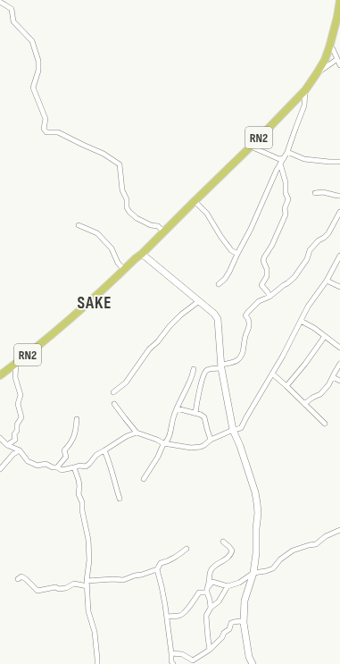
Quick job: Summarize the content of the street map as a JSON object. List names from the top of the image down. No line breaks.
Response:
{"streets":{"highway":["RN2"]},"districts":["SAKE"]}
